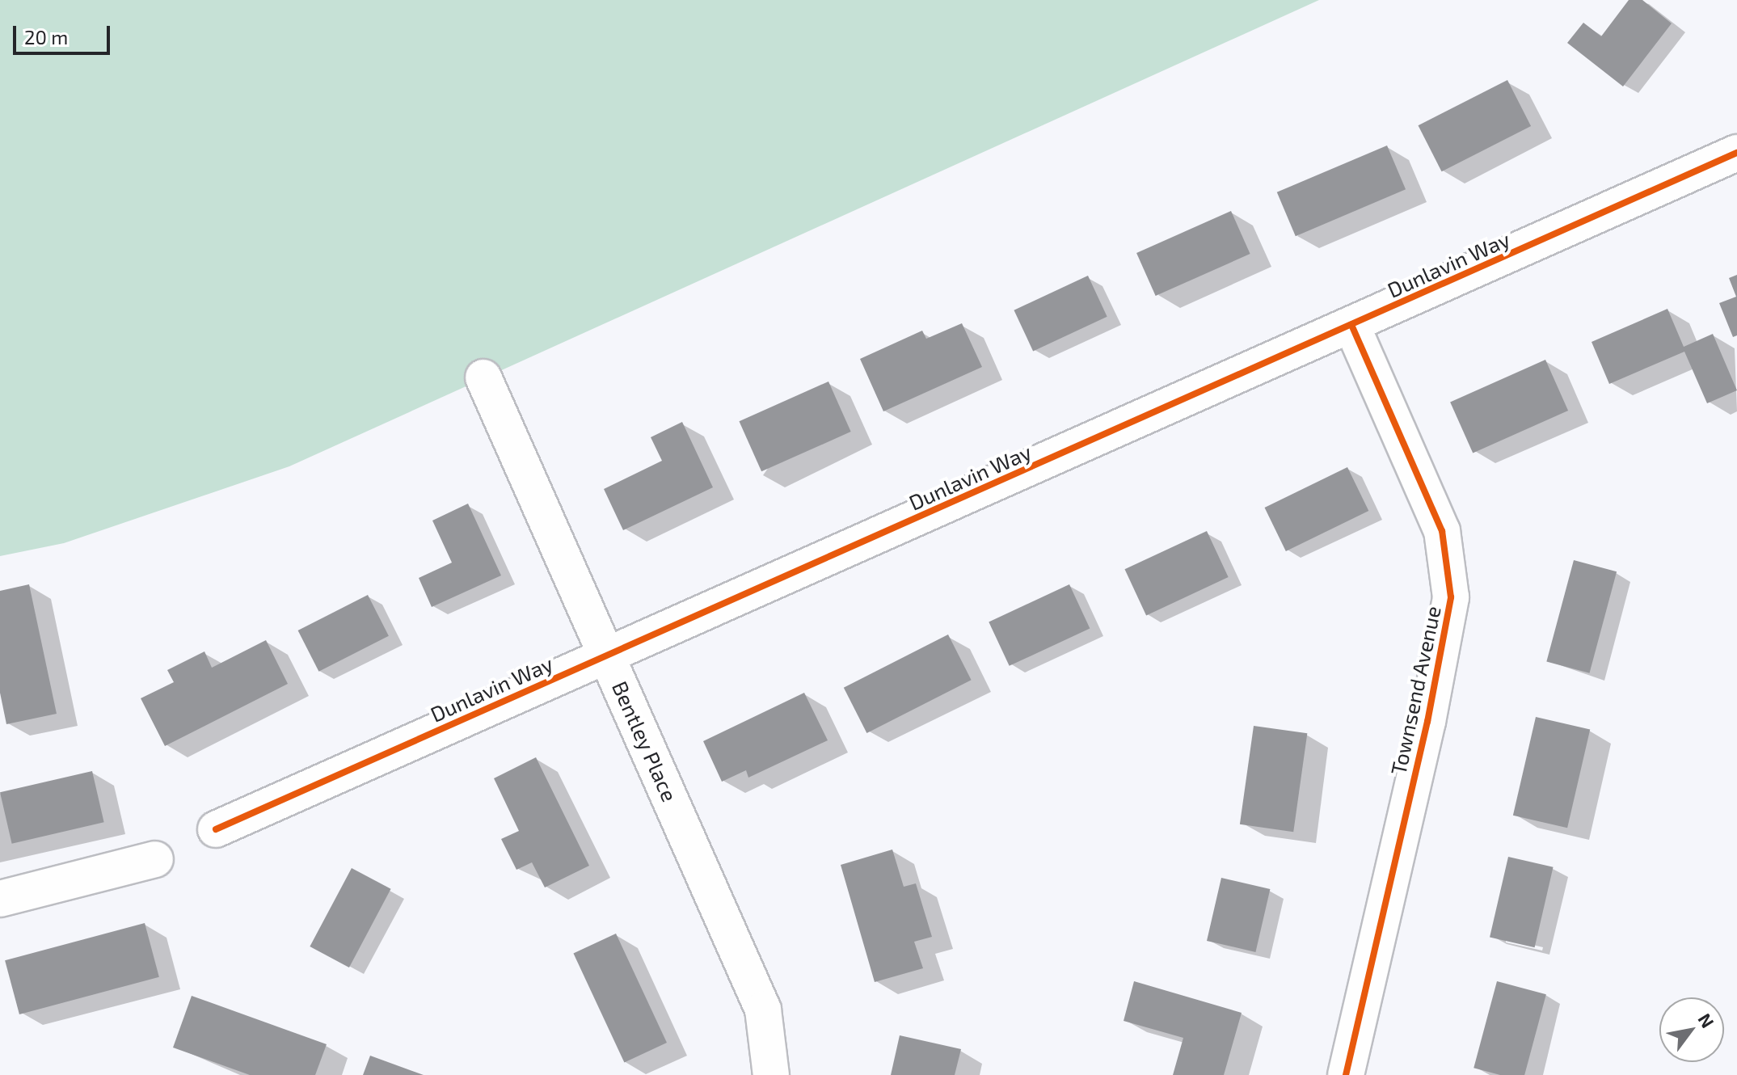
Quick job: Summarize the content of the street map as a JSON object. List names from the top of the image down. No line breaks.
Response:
{"streets":{"street":["Dunlavin Way","Townsend Avenue","Bentley Place"]},"crossings":[["Dunlavin Way","Townsend Avenue"],["Dunlavin Way","Bentley Place"]],"scale_bar":"20 m","north":"top right"}
